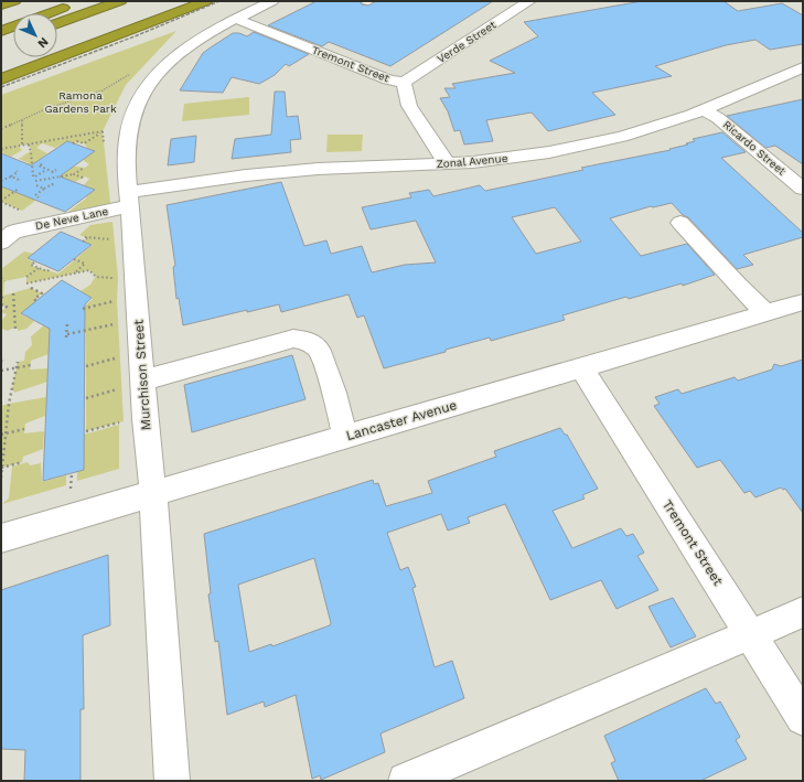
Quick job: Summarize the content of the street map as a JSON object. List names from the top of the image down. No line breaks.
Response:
{"streets":{"street":["Verde Street","Tremont Street","Ricardo Street","Zonal Avenue","De Neve Lane","Murchison Street","Lancaster Avenue"]},"crossings":[["Verde Street","Tremont Street"],["Tremont Street","Zonal Avenue"],["Tremont Street","Murchison Street"],["Tremont Street","Lancaster Avenue"],["Ricardo Street","Zonal Avenue"],["Zonal Avenue","De Neve Lane"],["Zonal Avenue","Murchison Street"],["De Neve Lane","Murchison Street"],["Murchison Street","Lancaster Avenue"]],"parks":["Ramona Gardens Park"],"north":"bottom right"}
